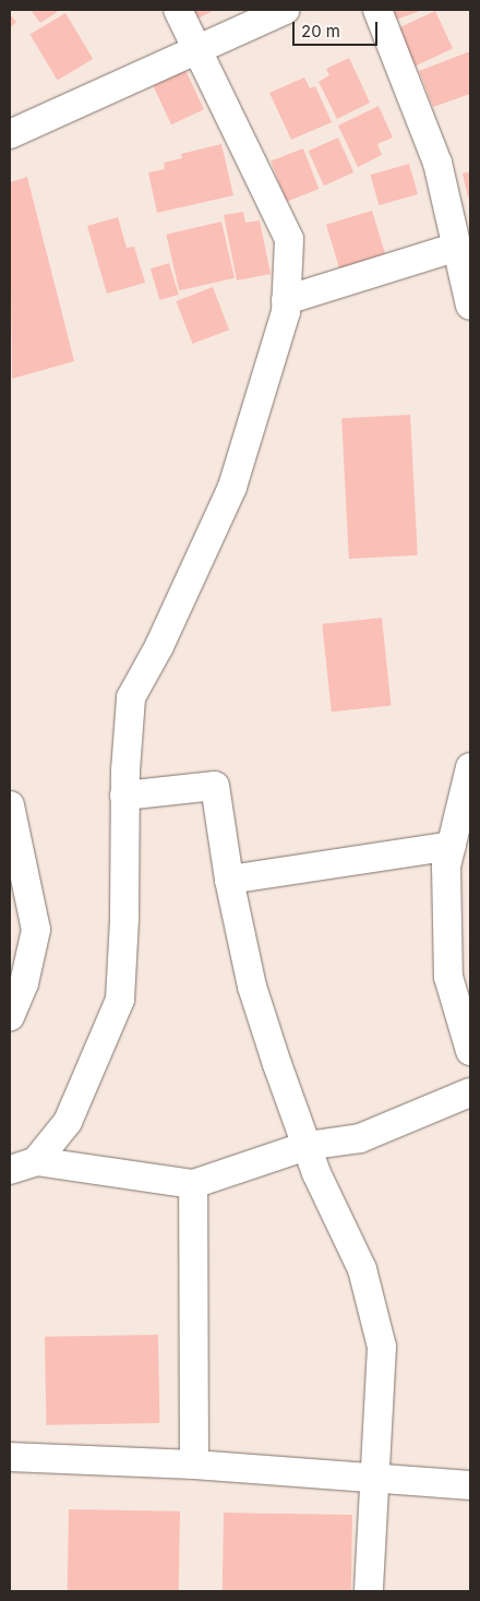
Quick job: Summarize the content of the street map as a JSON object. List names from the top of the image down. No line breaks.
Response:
{"scale_bar":"20 m"}
